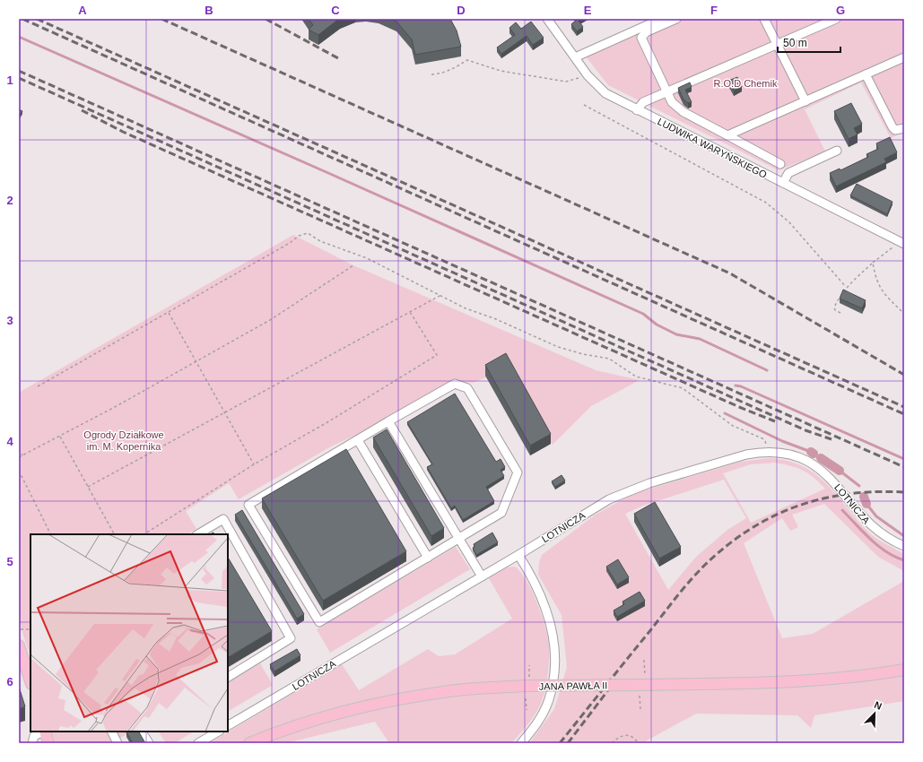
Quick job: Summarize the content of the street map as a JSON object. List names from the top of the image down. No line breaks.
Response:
{"streets":{"main road":["JANA PAWŁA II"],"street":["LUDWIKA WARYŃSKIEGO","LOTNICZA"]},"parks":["R.O.D Chemik","Ogrody Działkowe im. M. Kopernika"],"scale_bar":"50 m","north":"top right","grid":{"columns":["A","B","C","D","E","F","G"],"rows":["1","2","3","4","5","6"]}}
